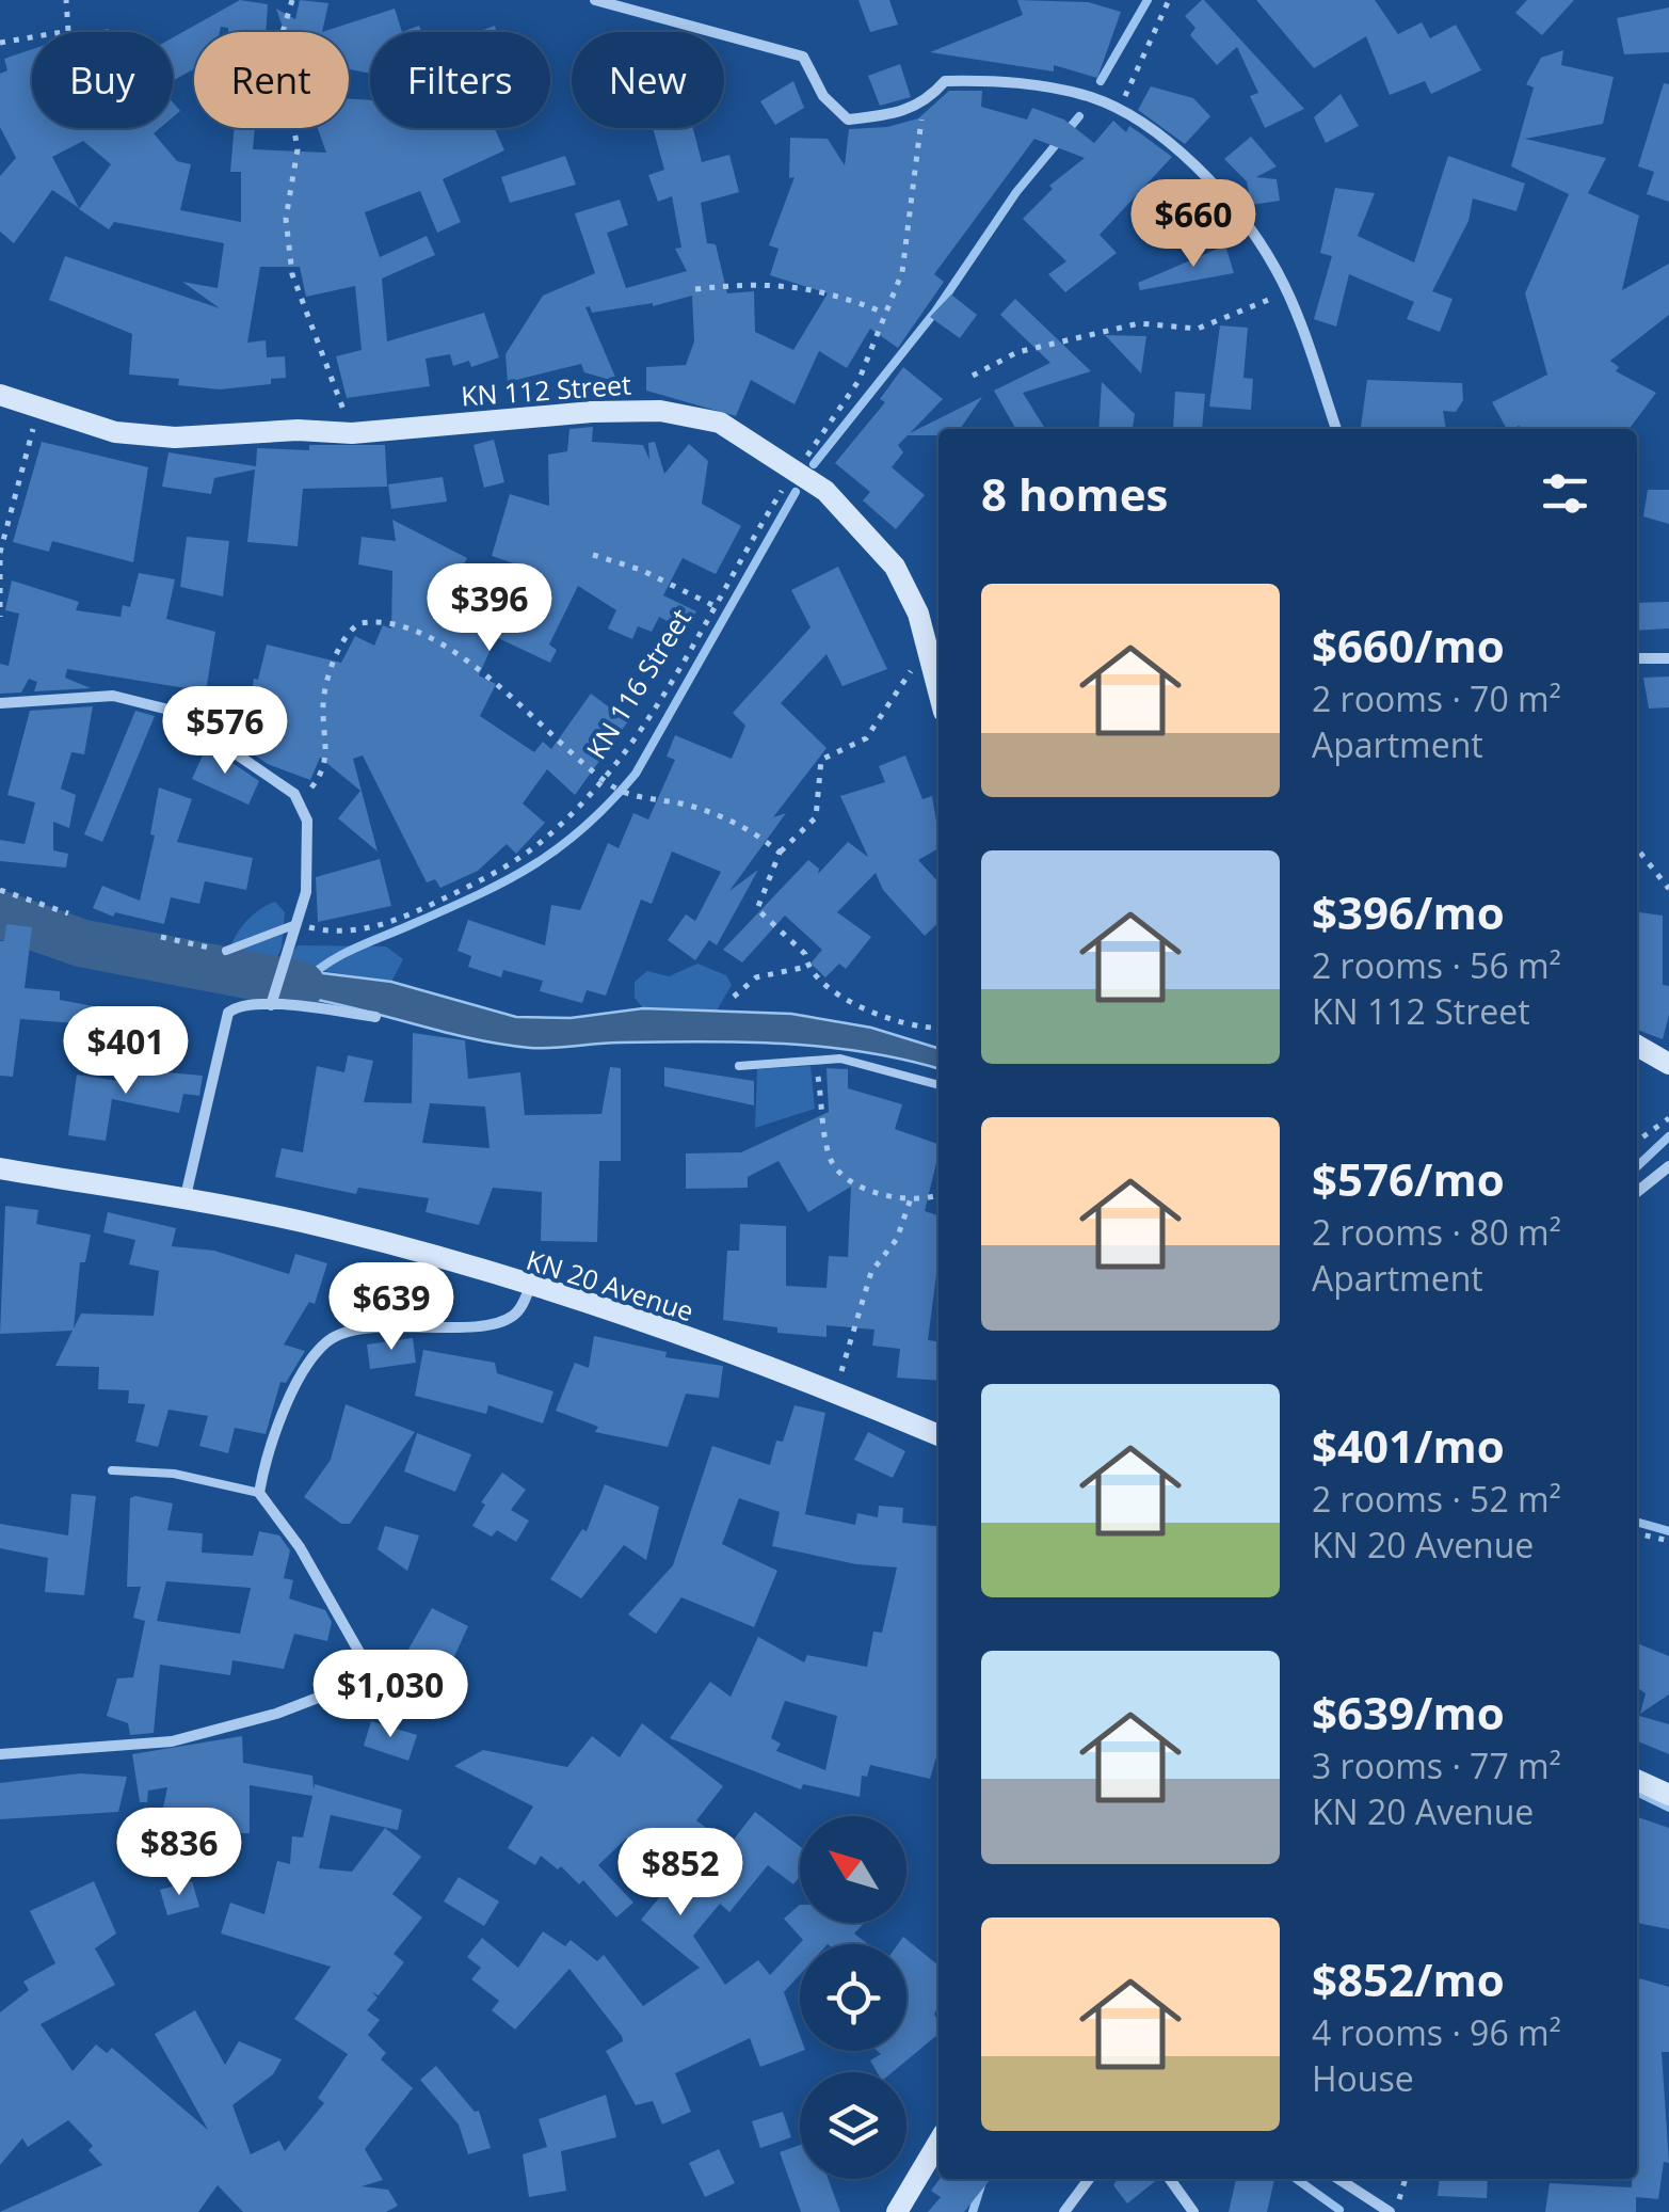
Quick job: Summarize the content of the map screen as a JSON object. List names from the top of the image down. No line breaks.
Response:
{"streets":{"street":["KN 112 Street","KN 20 Avenue"],"path":["KN 116 Street"]},"crossings":[["KN 112 Street","KN 116 Street"]],"north":"top left","page":{"chip":["Buy","Rent","Filters","New"],"price":["$660","$396","$576","$401","$639","$1,030","$836","$852"],"heading":"8 homes","list":[{"name":"$660/mo","note":"2 rooms · 70 m² · Apartment"},{"name":"$396/mo","note":"2 rooms · 56 m² · KN 112 Street"},{"name":"$576/mo","note":"2 rooms · 80 m² · Apartment"},{"name":"$401/mo","note":"2 rooms · 52 m² · KN 20 Avenue"},{"name":"$639/mo","note":"3 rooms · 77 m² · KN 20 Avenue"},{"name":"$852/mo","note":"4 rooms · 96 m² · House"}]}}
